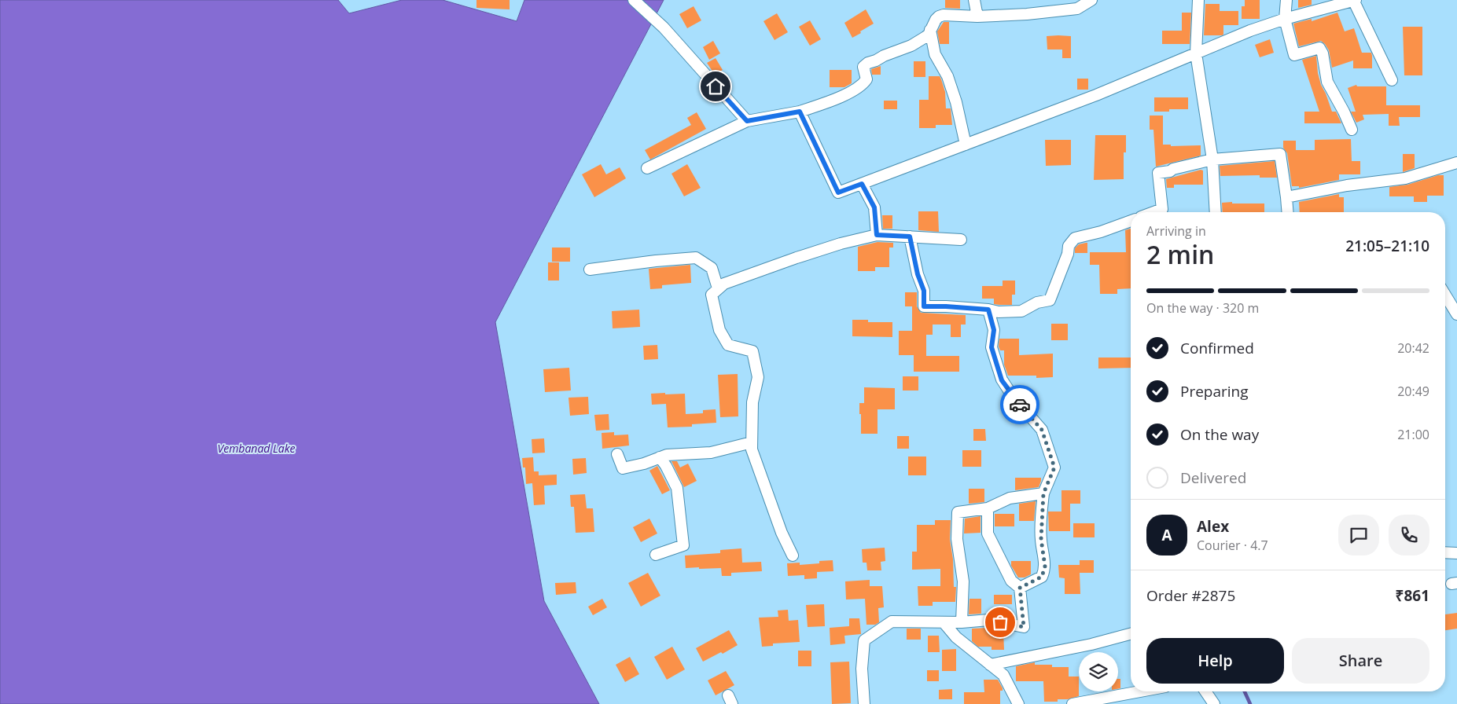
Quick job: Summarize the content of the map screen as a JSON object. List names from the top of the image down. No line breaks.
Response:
{"water":["Vembanad Lake"],"page":{"heading":["2 min","Arriving in","21:05–21:10"],"panel":["Alex","Courier · 4.7","Order #2875","₹861"],"bar":"On the way · 320 m","list":[["Confirmed","20:42"],["Preparing","20:49"],["On the way","21:00"],"Delivered"],"round":"A","buttons":["Help","Share"]}}
